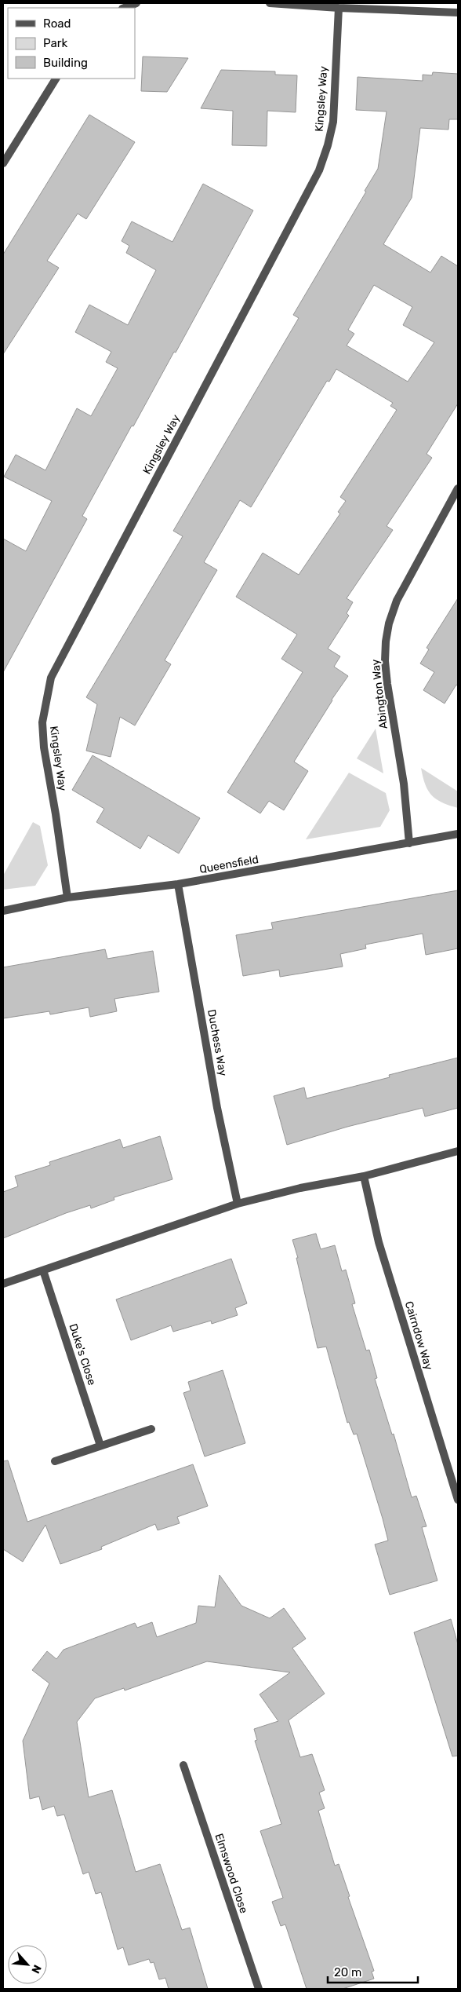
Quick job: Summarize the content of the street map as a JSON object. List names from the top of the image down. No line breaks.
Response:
{"streets":{"street":["Kingsley Way","Abington Way","Queensfield","Duchess Way","Cairndow Way","Duke's Close","Elmswood Close"]},"crossings":[["Kingsley Way","Queensfield"],["Abington Way","Queensfield"],["Queensfield","Duchess Way"]],"legend":["Road","Park","Building"],"scale_bar":"20 m","north":"bottom right"}
